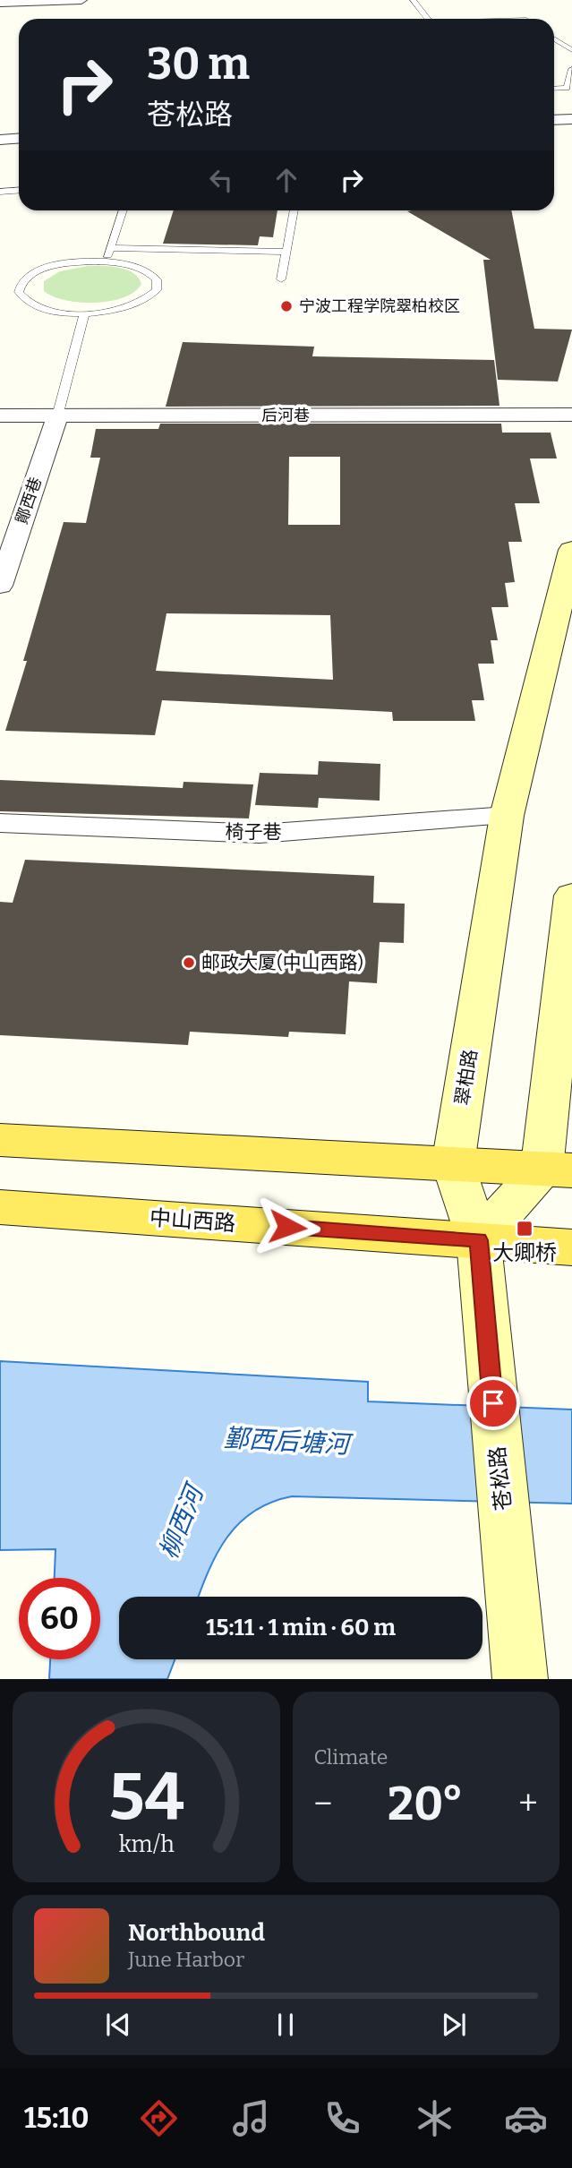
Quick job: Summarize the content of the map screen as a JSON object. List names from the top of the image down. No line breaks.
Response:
{"streets":{"main road":["翠柏路","中山西路","苍松路"],"street":["后河巷","鄮西巷","椅子巷"]},"crossings":[["后河巷","鄮西巷"],["椅子巷","翠柏路"],["翠柏路","中山西路"],["翠柏路","苍松路"],["中山西路","苍松路"]],"water":["鄞西后塘河","柳西河"],"places":{"other":["宁波工程学院翠柏校区","邮政大厦(中山西路)"],"transit":["大卿桥"]},"page":{"turn":["30 m","苍松路"],"limit":"60","trip":"15:11 · 1 min · 60 m","tile":"Climate","heat":["−","20°","+"],"song":["Northbound","June Harbor"],"tabs":"15:10","gauge":["54","km/h"]}}
